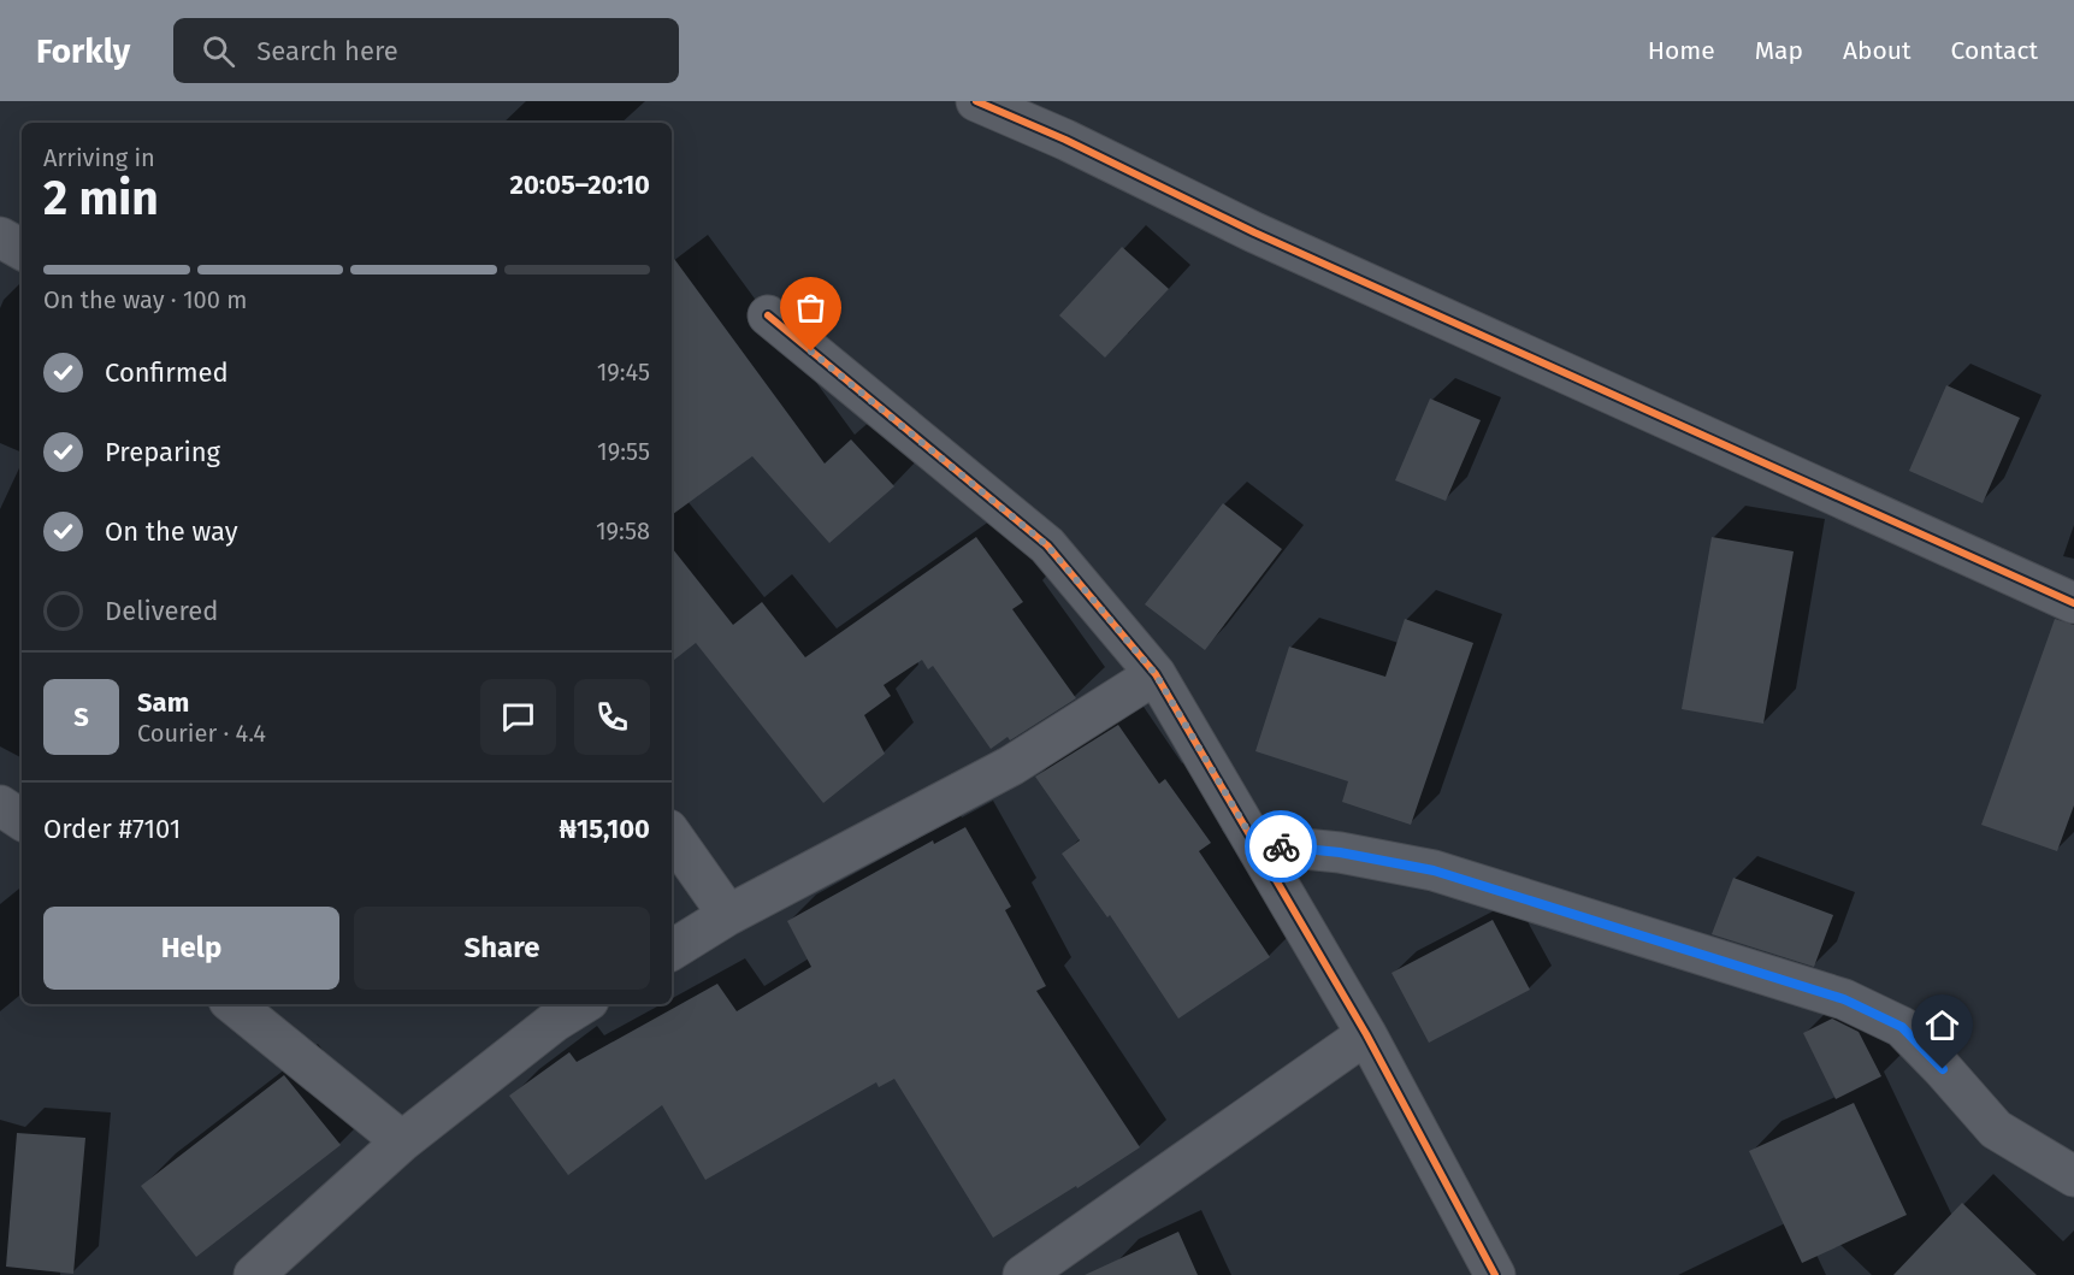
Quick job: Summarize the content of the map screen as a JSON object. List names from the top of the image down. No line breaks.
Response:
{"page":{"header":"Forkly","search":"Search here","nav":["Home","Map","About","Contact"],"heading":["2 min","Arriving in","20:05–20:10"],"panel":["Sam","Courier · 4.4","Order #7101","₦15,100"],"bar":"On the way · 100 m","list":[["Confirmed","19:45"],["Preparing","19:55"],["On the way","19:58"],"Delivered"],"round":"S","buttons":["Help","Share"]}}
